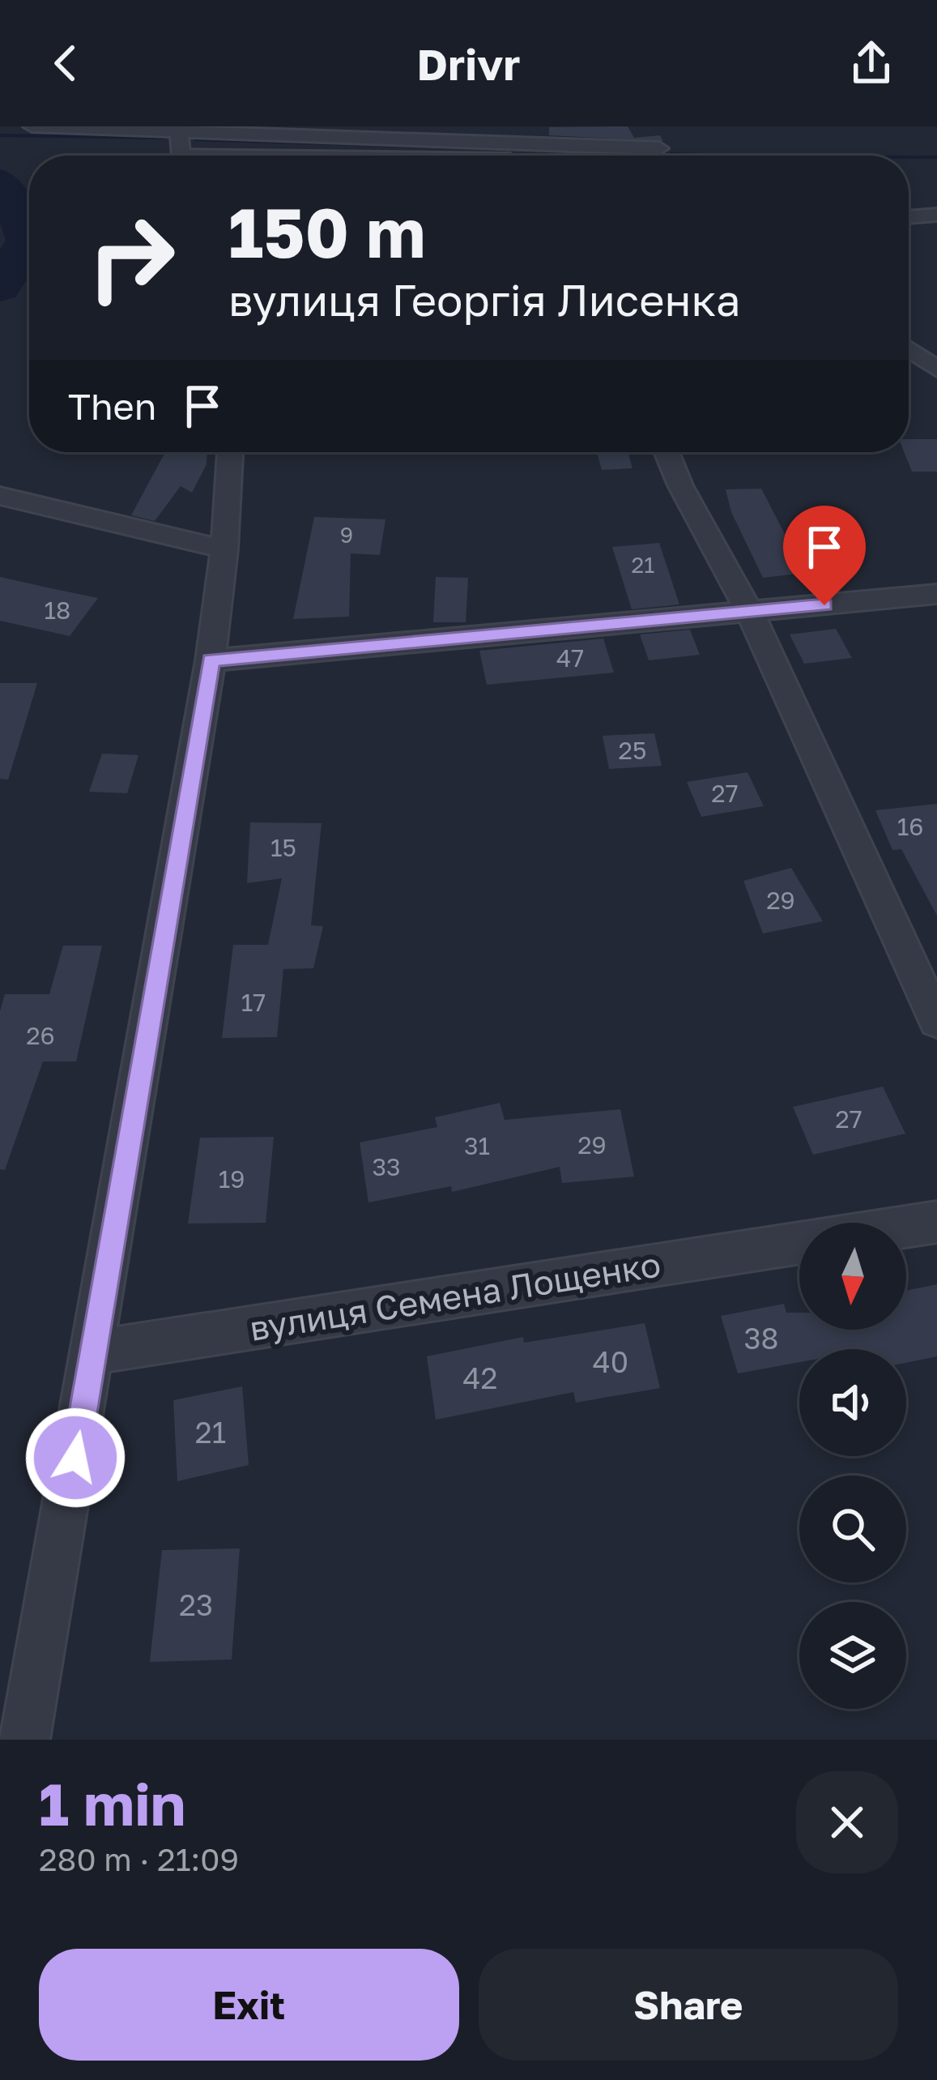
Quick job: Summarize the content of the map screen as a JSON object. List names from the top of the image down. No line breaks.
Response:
{"streets":{"street":["вулиця Семена Лощенко"]},"house_numbers":["9","21","18","47","25","27","16","15","29","17","26","27","29","31","33","19","38","40","42","21","23"],"north":"bottom","page":{"header":"Drivr","turn":["150 m","вулиця Георгія Лисенка"],"then":"Then","heading":["1 min","280 m · 21:09"],"buttons":["Exit","Share"]}}
